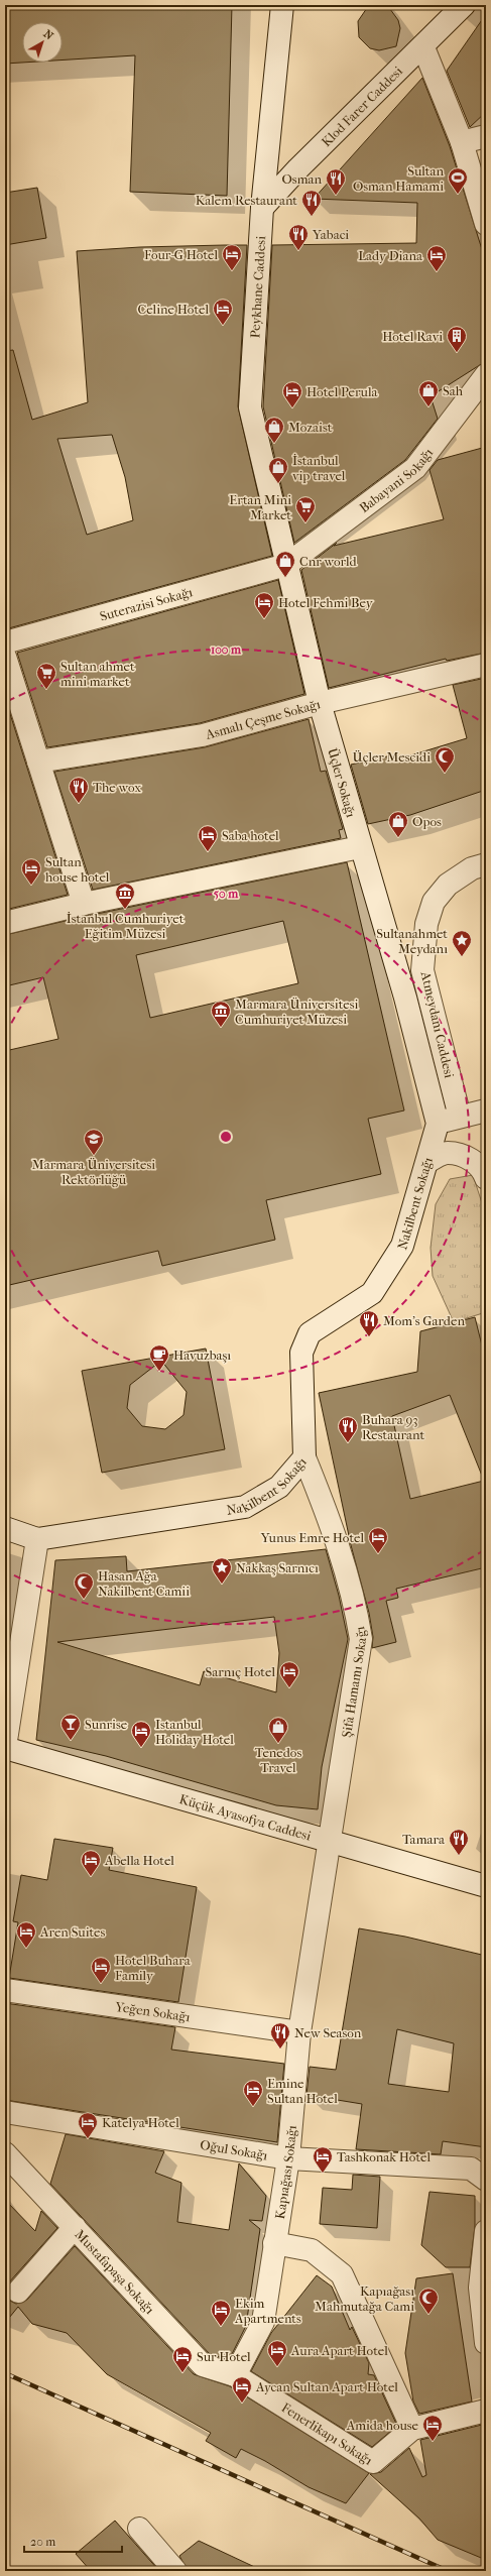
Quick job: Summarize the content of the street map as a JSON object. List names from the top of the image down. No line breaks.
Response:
{"streets":{"street":["Klod Farer Caddesi","Peykhane Caddesi","Babayani Sokağı","Suterazisi Sokağı","Asmalı Çeşme Sokağı","Üçler Sokağı","Atmeydanı Caddesi","Nakilbent Sokağı","Şifa Hamamı Sokağı","Küçük Ayasofya Caddesi","Yeğen Sokağı","Oğul Sokağı","Kapıağası Sokağı","Mustafapaşa Sokağı","Fenerlikapı Sokağı"]},"crossings":[["Klod Farer Caddesi","Peykhane Caddesi"],["Peykhane Caddesi","Babayani Sokağı"],["Peykhane Caddesi","Suterazisi Sokağı"],["Peykhane Caddesi","Üçler Sokağı"],["Babayani Sokağı","Suterazisi Sokağı"],["Babayani Sokağı","Üçler Sokağı"],["Suterazisi Sokağı","Üçler Sokağı"],["Asmalı Çeşme Sokağı","Üçler Sokağı"],["Üçler Sokağı","Nakilbent Sokağı"],["Nakilbent Sokağı","Şifa Hamamı Sokağı"],["Şifa Hamamı Sokağı","Küçük Ayasofya Caddesi"],["Şifa Hamamı Sokağı","Kapıağası Sokağı"],["Küçük Ayasofya Caddesi","Kapıağası Sokağı"],["Yeğen Sokağı","Kapıağası Sokağı"],["Oğul Sokağı","Kapıağası Sokağı"],["Kapıağası Sokağı","Mustafapaşa Sokağı"],["Kapıağası Sokağı","Fenerlikapı Sokağı"],["Mustafapaşa Sokağı","Fenerlikapı Sokağı"]],"places":{"sports":["Sultan Osman Hamami"],"restaurant":["Osman","Kalem Restaurant","Yabaci","The wox","Mom's Garden","Buhara 93 Restaurant","Tamara","New Season"],"hotel":["Four-G Hotel","Lady Diana","Celine Hotel","Hotel Perula","Hotel Fehmi Bey","Saba hotel","Sultan house hotel","Yunus Emre Hotel","Sarnıç Hotel","Istanbul Holiday Hotel","Abella Hotel","Aren Suites","Hotel Buhara Family","Emine Sultan Hotel","Katelya Hotel","Tashkonak Hotel","Ekim Apartments","Aura Apart Hotel","Sur Hotel","Aycan Sultan Apart Hotel","Amida house"],"building":["Hotel Ravi"],"shop":["Sah","Mozaist","İstanbul vip travel","Cnr world","Opos","Tenedos Travel"],"supermarket":["Ertan Mini Market","Sultan ahmet mini market"],"mosque":["Üçler Mescidi","Hasan Ağa Nakilbent Camii","Kapıağası Mahmutağa Cami"],"museum":["İstanbul Cumhuriyet Eğitim Müzesi","Marmara Üniversitesi Cumhuriyet Müzesi"],"place":["Sultanahmet Meydanı","Nakkaş Sarnıcı"],"school or university":["Marmara Üniversitesi Rektörlüğü"],"cafe":["Havuzbaşı"],"bar":["Sunrise"]},"scale_bar":"20 m","north":"top right","rings":["100 m","50 m"]}
